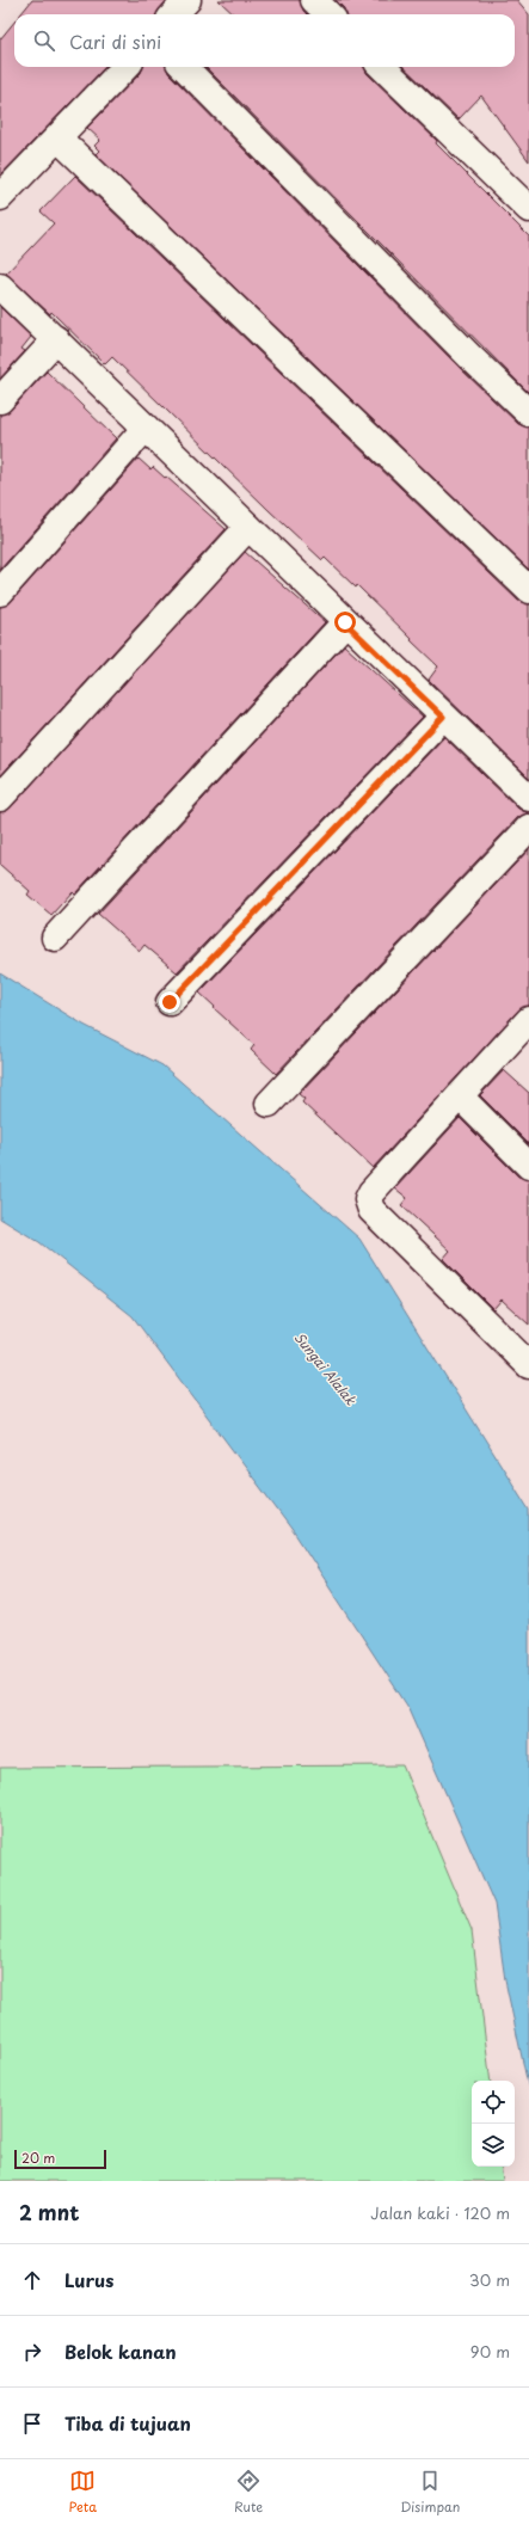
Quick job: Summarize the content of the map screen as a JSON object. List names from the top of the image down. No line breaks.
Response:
{"water":["Sungai Alalak"],"scale_bar":"20 m","page":{"search":"Cari di sini","scale":"20 m","heading":["2 mnt","Jalan kaki · 120 m"],"list":[["Lurus","30 m"],["Belok kanan","90 m"],"Tiba di tujuan"],"nav":["Peta","Rute","Disimpan"]}}
